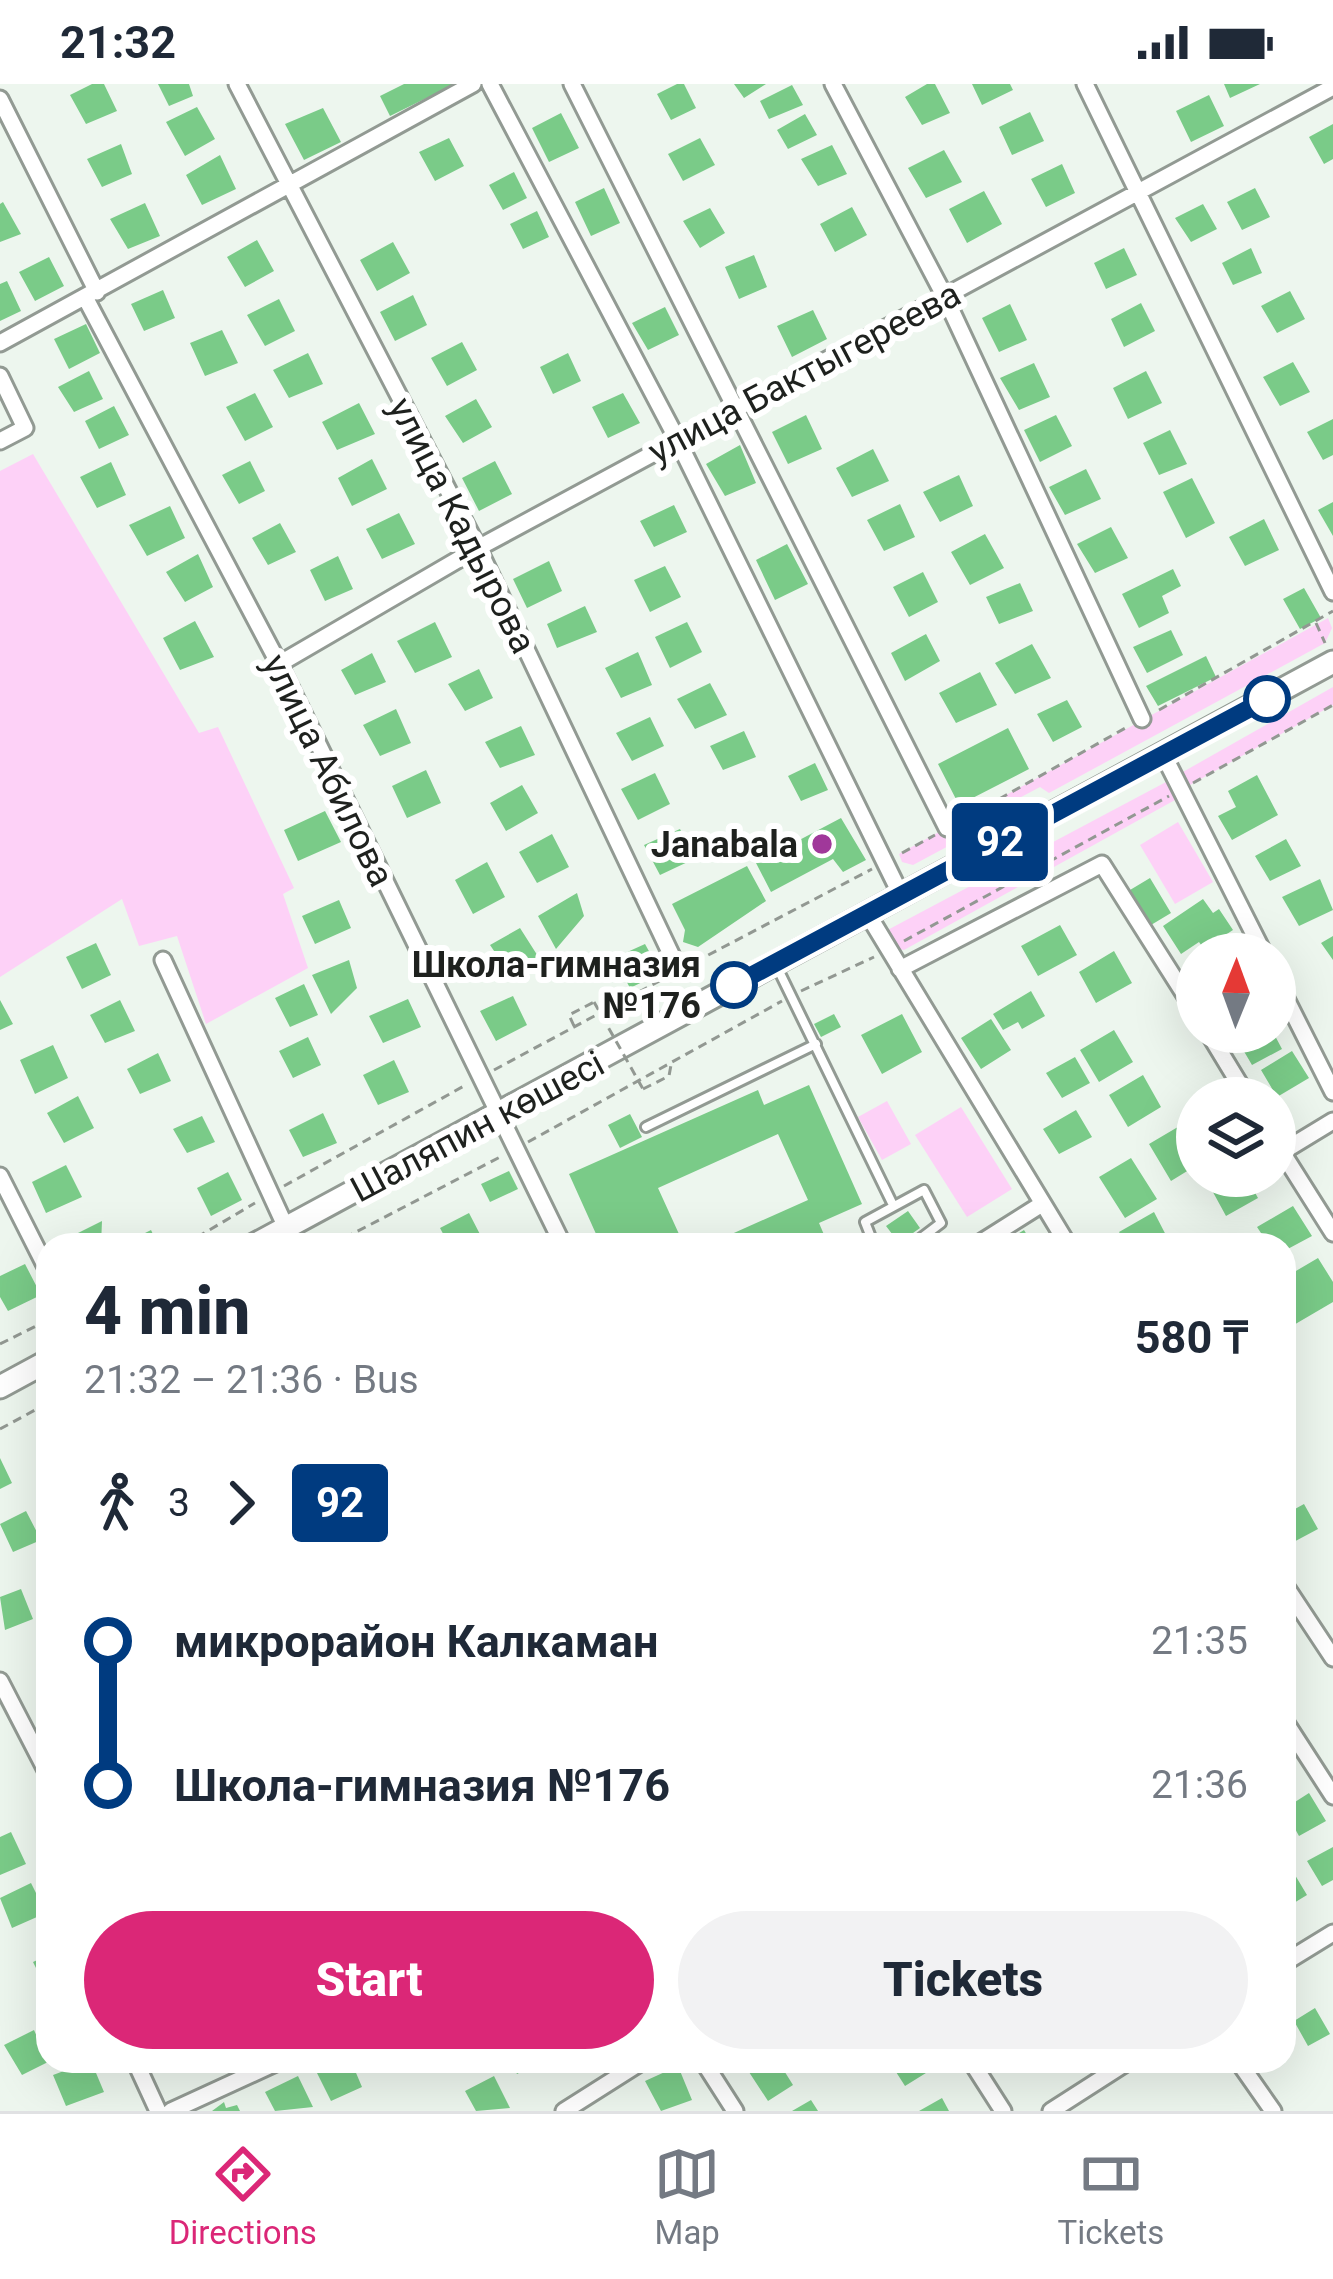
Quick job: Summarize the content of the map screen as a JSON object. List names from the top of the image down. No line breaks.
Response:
{"streets":{"main road":["Шаляпин көшесі"],"street":["улица Бактыгереева","улица Кадырова","улица Абилова"]},"crossings":[["улица Бактыгереева","улица Кадырова"],["улица Бактыгереева","улица Абилова"],["улица Абилова","Шаляпин көшесі"]],"places":["Janabala","Школа-гимназия №176"],"lines":["bus line 92"],"north":"top","page":{"status":"21:32","on_map":"92","heading":["4 min","21:32 – 21:36 · Bus","580 ₸"],"legs":["3","92"],"list":[{"name":"микрорайон Калкаман","value":"21:35"},{"name":"Школа-гимназия №176","value":"21:36"}],"buttons":["Start","Tickets"],"tabs":["Directions","Map","Tickets"]}}
